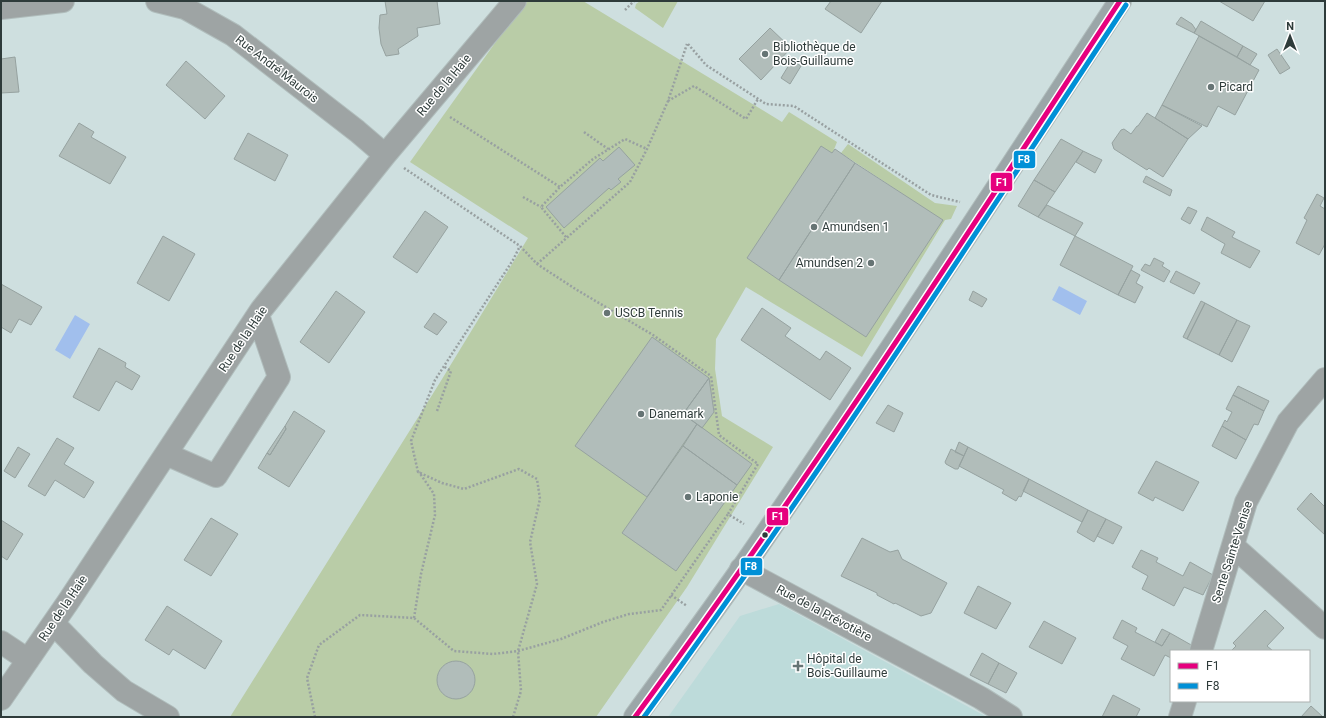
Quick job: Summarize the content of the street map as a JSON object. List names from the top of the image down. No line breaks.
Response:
{"streets":{"street":["Rue André Maurois","Rue de la Haie","Sente Sainte-Venise","Rue de la Prévotière"]},"crossings":[["Rue André Maurois","Rue de la Haie"]],"places":{"other":["Bibliothèque de Bois-Guillaume","Picard","Amundsen 1","Amundsen 2","USCB Tennis","Danemark","Laponie"],"health":["Hôpital de Bois-Guillaume"]},"lines":["transit line F1","transit line F8"],"legend":["F1","F8"],"north":"top"}
